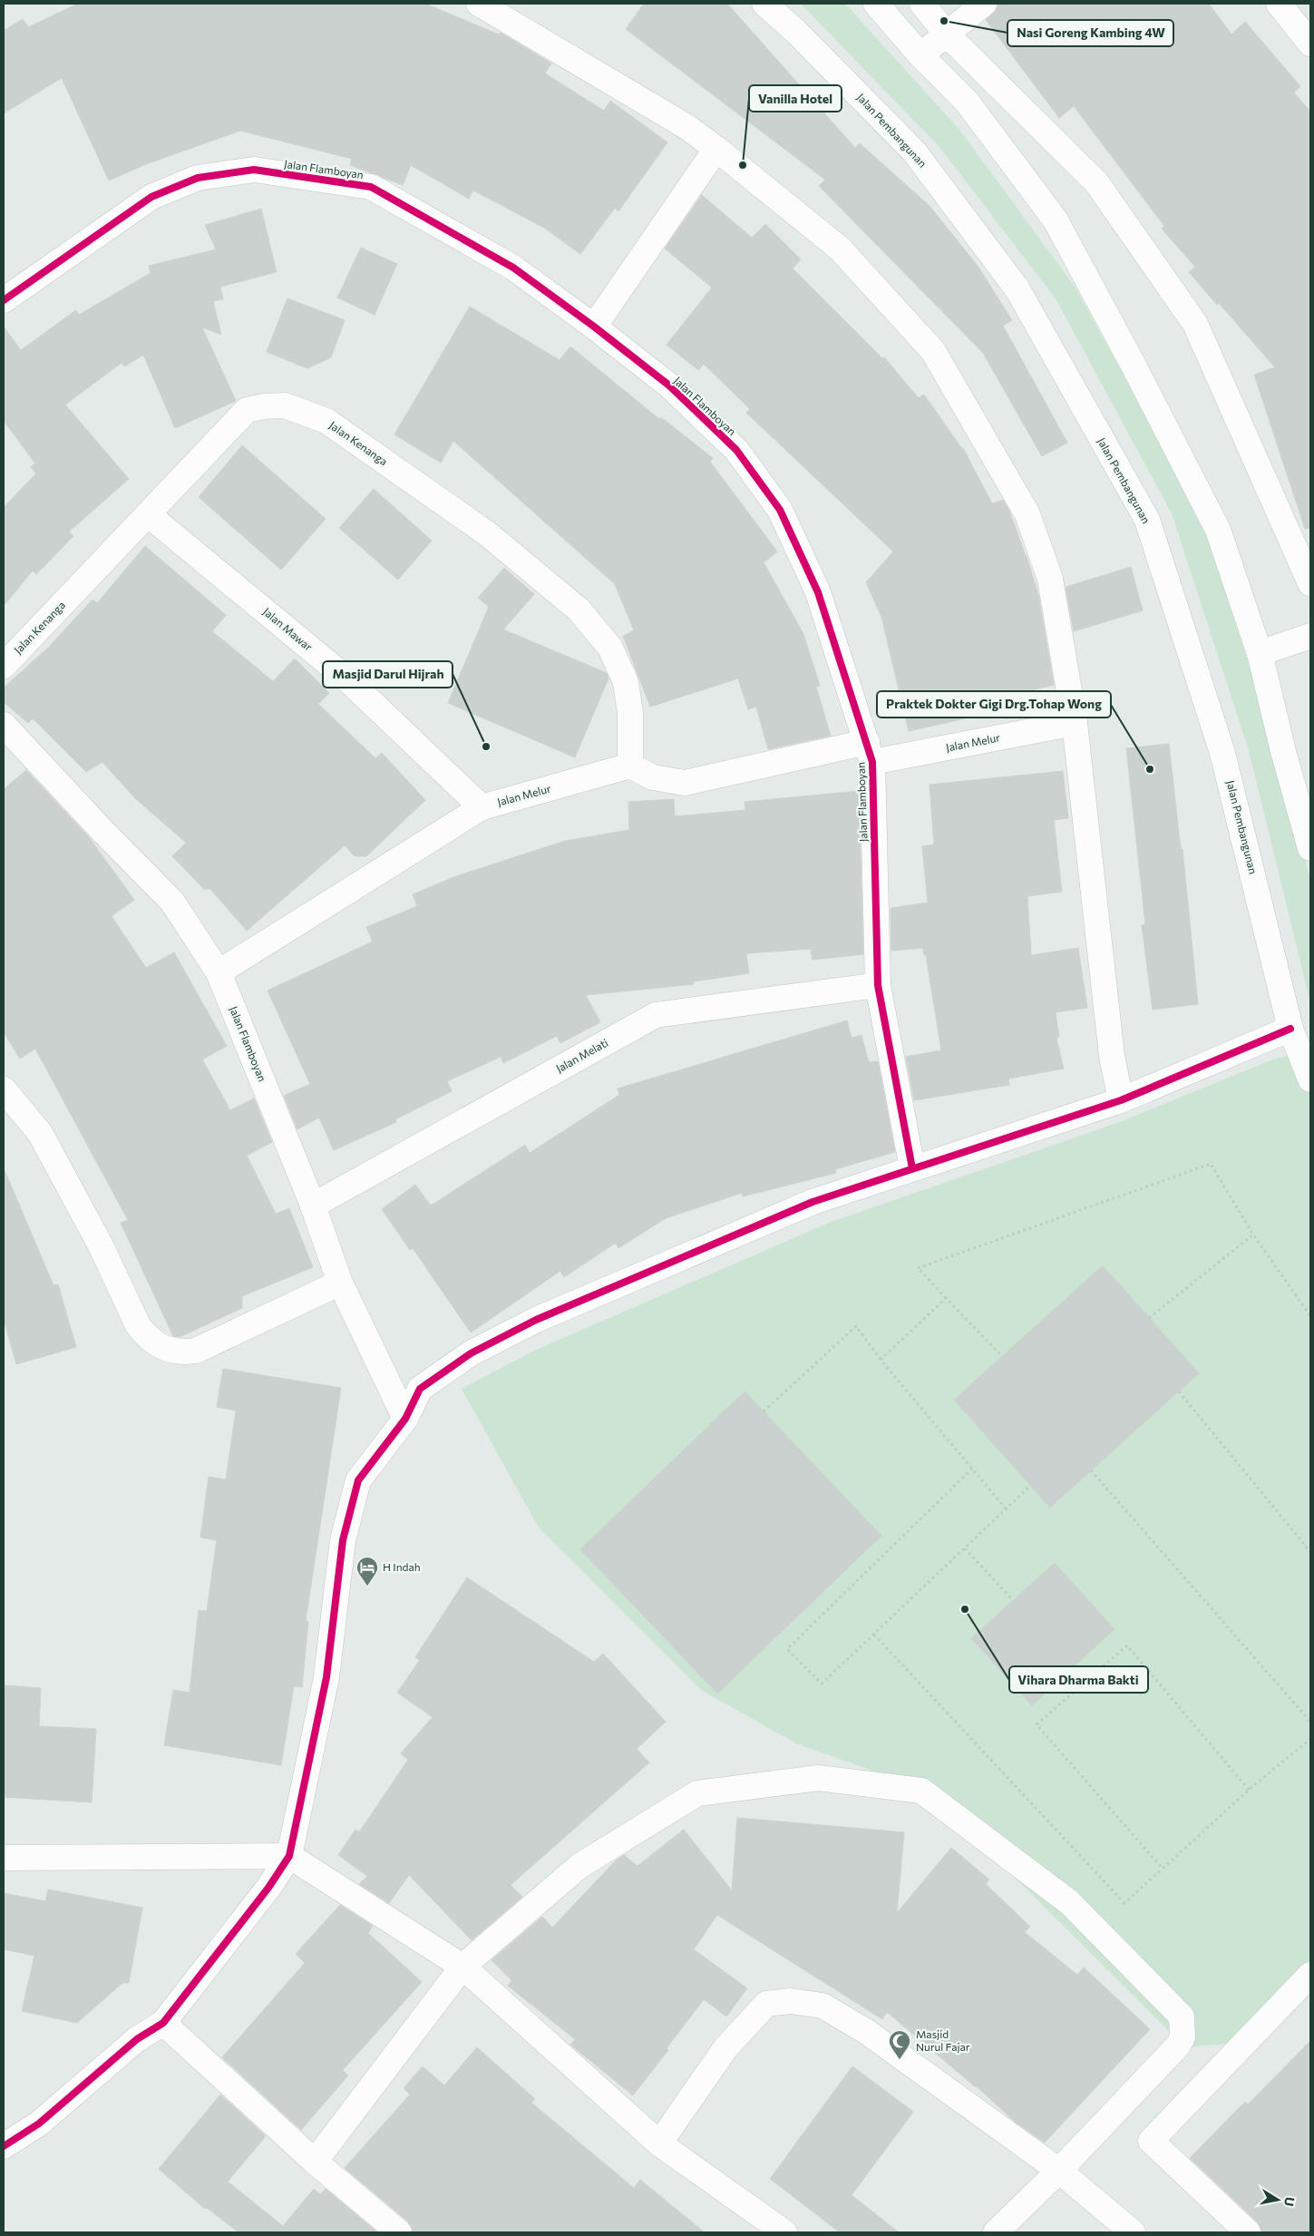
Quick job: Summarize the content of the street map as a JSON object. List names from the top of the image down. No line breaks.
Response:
{"streets":{"street":["Jalan Pembangunan","Jalan Flamboyan","Jalan Kenanga","Jalan Mawar","Jalan Melur","Jalan Melati"]},"crossings":[["Jalan Flamboyan","Jalan Melur"],["Jalan Flamboyan","Jalan Melati"],["Jalan Kenanga","Jalan Mawar"],["Jalan Kenanga","Jalan Melur"],["Jalan Mawar","Jalan Melur"]],"places":{"other":["Nasi Goreng Kambing 4W","Vanilla Hotel","Masjid Darul Hijrah","Praktek Dokter Gigi Drg.Tohap Wong","Vihara Dharma Bakti"],"hotel":["H Indah"],"mosque":["Masjid Nurul Fajar"]},"north":"right"}
